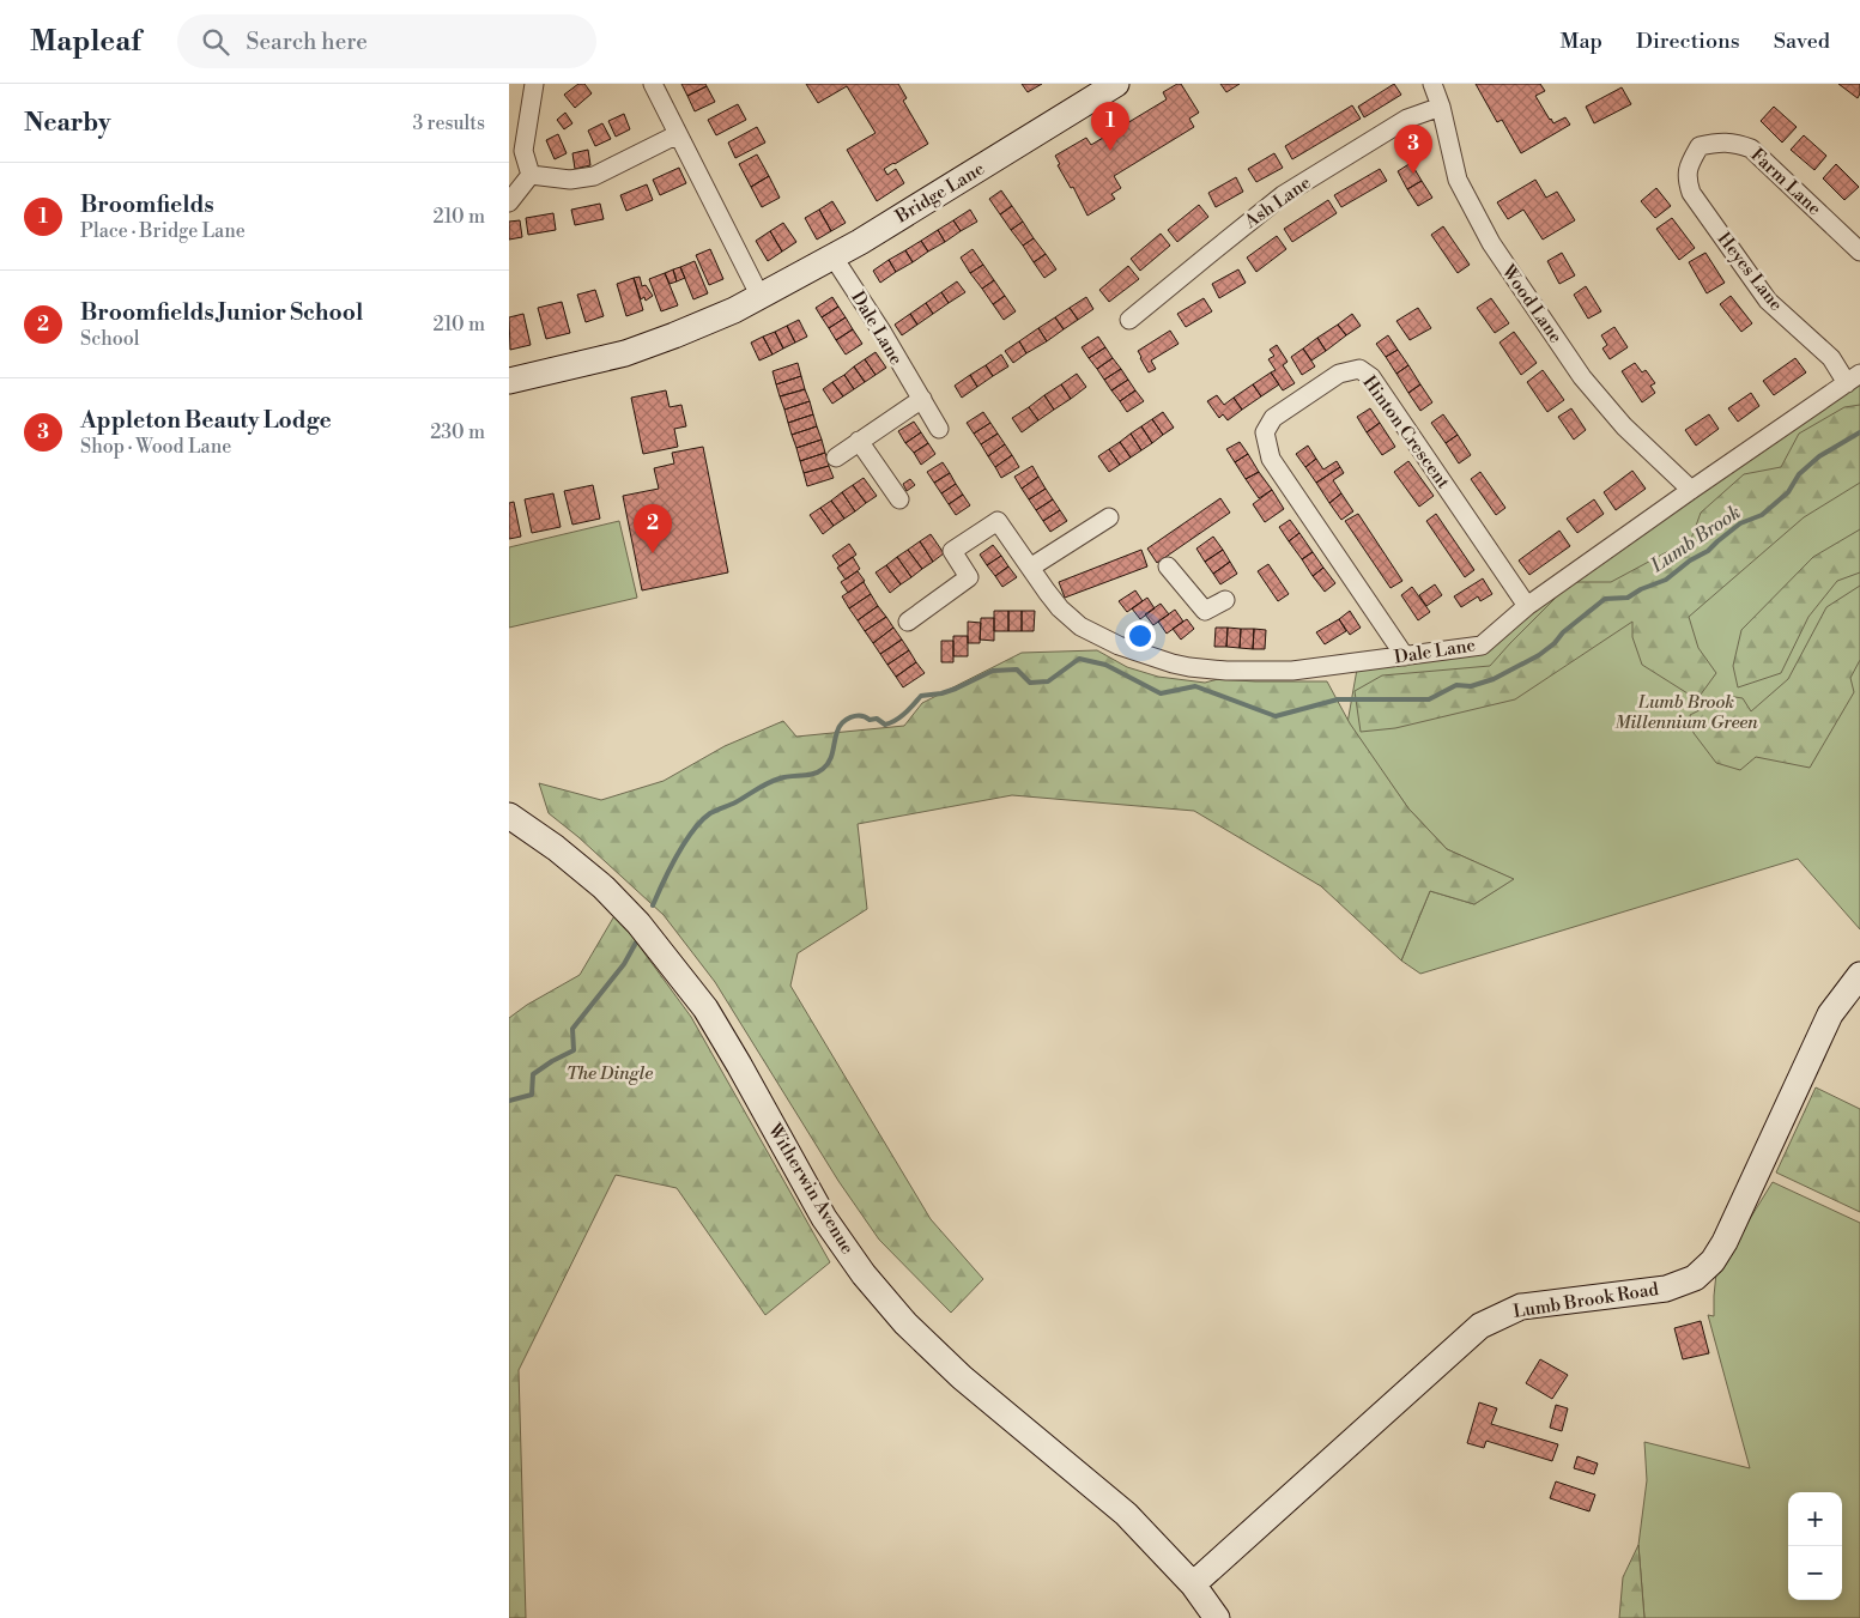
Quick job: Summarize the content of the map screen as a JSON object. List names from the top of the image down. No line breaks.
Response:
{"streets":{"street":["Farm Lane","Bridge Lane","Ash Lane","Heyes Lane","Wood Lane","Dale Lane","Hinton Crescent","Witherwin Avenue","Lumb Brook Road"]},"crossings":[["Farm Lane","Heyes Lane"],["Bridge Lane","Dale Lane"],["Ash Lane","Wood Lane"],["Heyes Lane","Dale Lane"],["Wood Lane","Dale Lane"],["Dale Lane","Hinton Crescent"],["Witherwin Avenue","Lumb Brook Road"]],"water":["Lumb Brook"],"parks":["Lumb Brook Millennium Green","The Dingle"],"page":{"header":"Mapleaf","search":"Search here","nav":["Map","Directions","Saved"],"heading":["Nearby","3 results"],"pins":["1","3","2"],"list":[{"mark":"1","name":"Broomfields","note":"Place · Bridge Lane","value":"210 m"},{"mark":"2","name":"Broomfields Junior School","note":"School","value":"210 m"},{"mark":"3","name":"Appleton Beauty Lodge","note":"Shop · Wood Lane","value":"230 m"}],"map_buttons":["+","−"]}}
